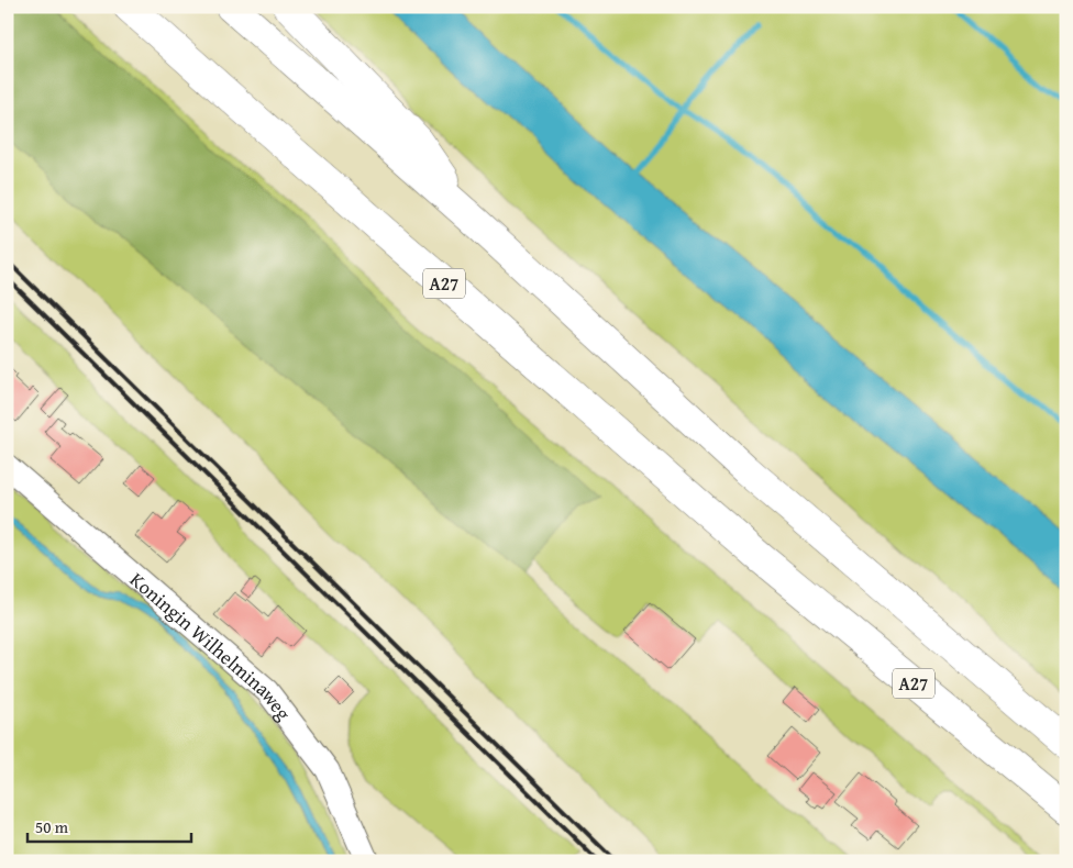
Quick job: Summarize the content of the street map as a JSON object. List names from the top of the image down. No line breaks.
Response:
{"streets":{"highway":["A27"],"main road":["Koningin Wilhelminaweg"]},"scale_bar":"50 m"}
